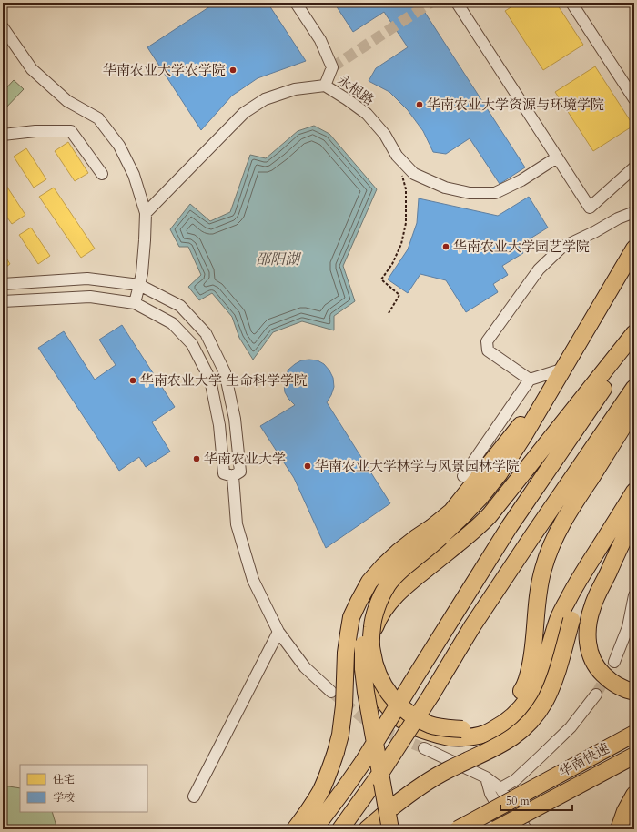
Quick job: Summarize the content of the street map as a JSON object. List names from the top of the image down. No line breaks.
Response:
{"streets":{"highway":["华南快速"],"street":["永根路"]},"water":["邵阳湖"],"places":["华南农业大学农学院","华南农业大学资源与环境学院","华南农业大学园艺学院","华南农业大学 生命科学学院","华南农业大学","华南农业大学林学与风景园林学院"],"legend":["住宅","学校"],"scale_bar":"50 m"}
